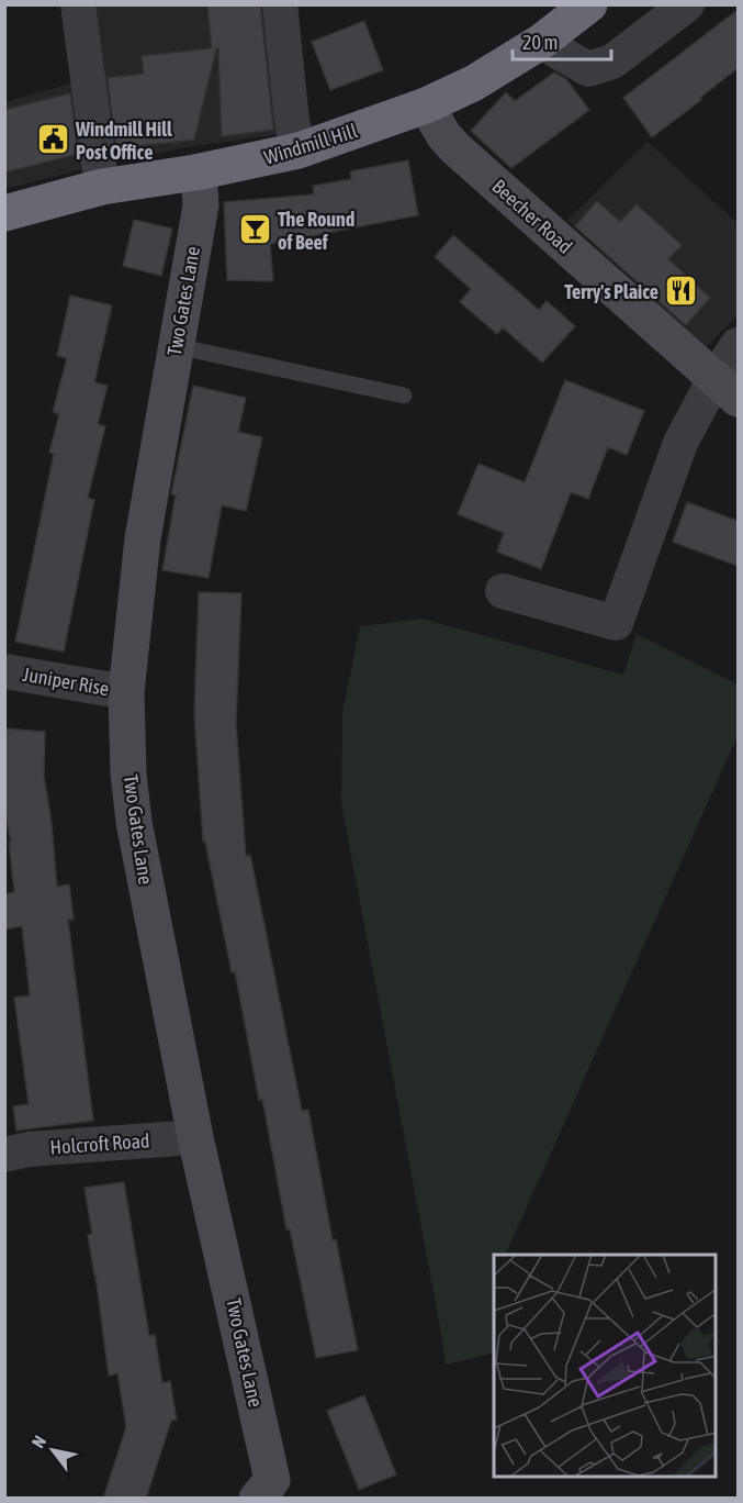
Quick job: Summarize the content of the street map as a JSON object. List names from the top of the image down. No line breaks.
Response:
{"streets":{"highway":["Windmill Hill"],"street":["Beecher Road","Two Gates Lane","Juniper Rise","Holcroft Road"]},"crossings":[["Windmill Hill","Beecher Road"],["Windmill Hill","Two Gates Lane"],["Two Gates Lane","Juniper Rise"],["Two Gates Lane","Holcroft Road"]],"places":{"public building":["Windmill Hill Post Office"],"bar":["The Round of Beef"],"restaurant":["Terry's Plaice"]},"scale_bar":"20 m","north":"top left"}
